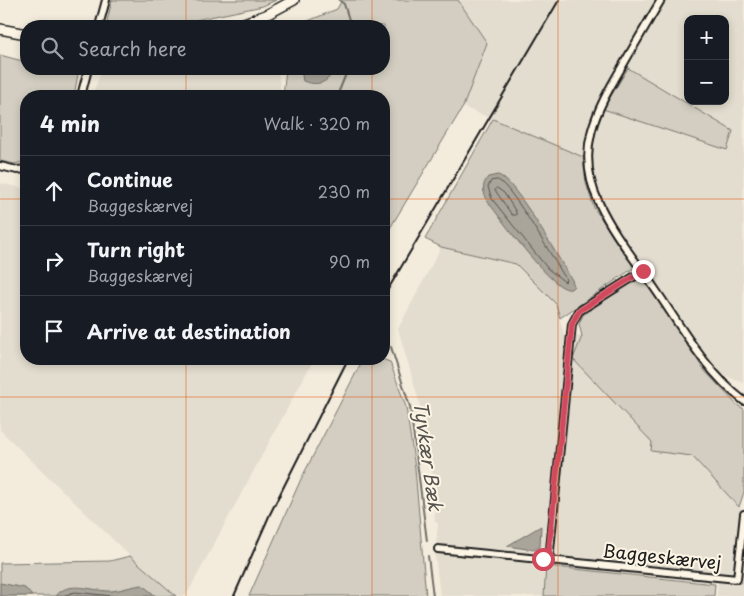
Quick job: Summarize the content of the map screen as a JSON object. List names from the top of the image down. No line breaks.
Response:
{"streets":{"street":["Baggeskærvej"]},"water":["Tyvkær Bæk"],"page":{"map_buttons":["+","−"],"search":"Search here","heading":["4 min","Walk · 320 m"],"list":[["Continue","Baggeskærvej","230 m"],["Turn right","Baggeskærvej","90 m"],"Arrive at destination"]}}
